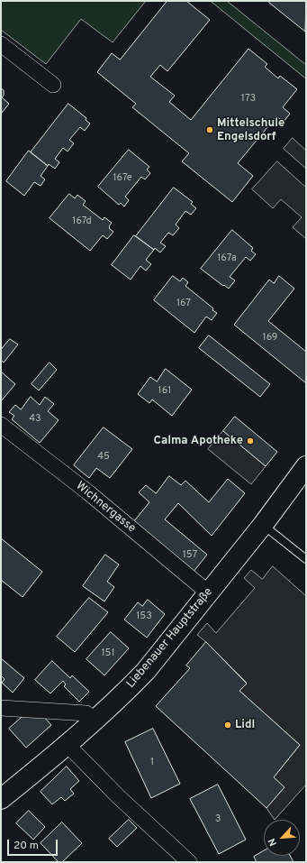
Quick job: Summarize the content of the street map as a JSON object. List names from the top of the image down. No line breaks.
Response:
{"streets":{"main road":["Liebenauer Hauptstraße"],"street":["Wichnergasse"]},"crossings":[["Wichnergasse","Liebenauer Hauptstraße"]],"places":["Mittelschule Engelsdorf","Calma Apotheke","Lidl"],"house_numbers":["173","167e","167d","167a","167","169","161","43","45","157","153","151","1","3"],"scale_bar":"20 m","north":"bottom left"}
